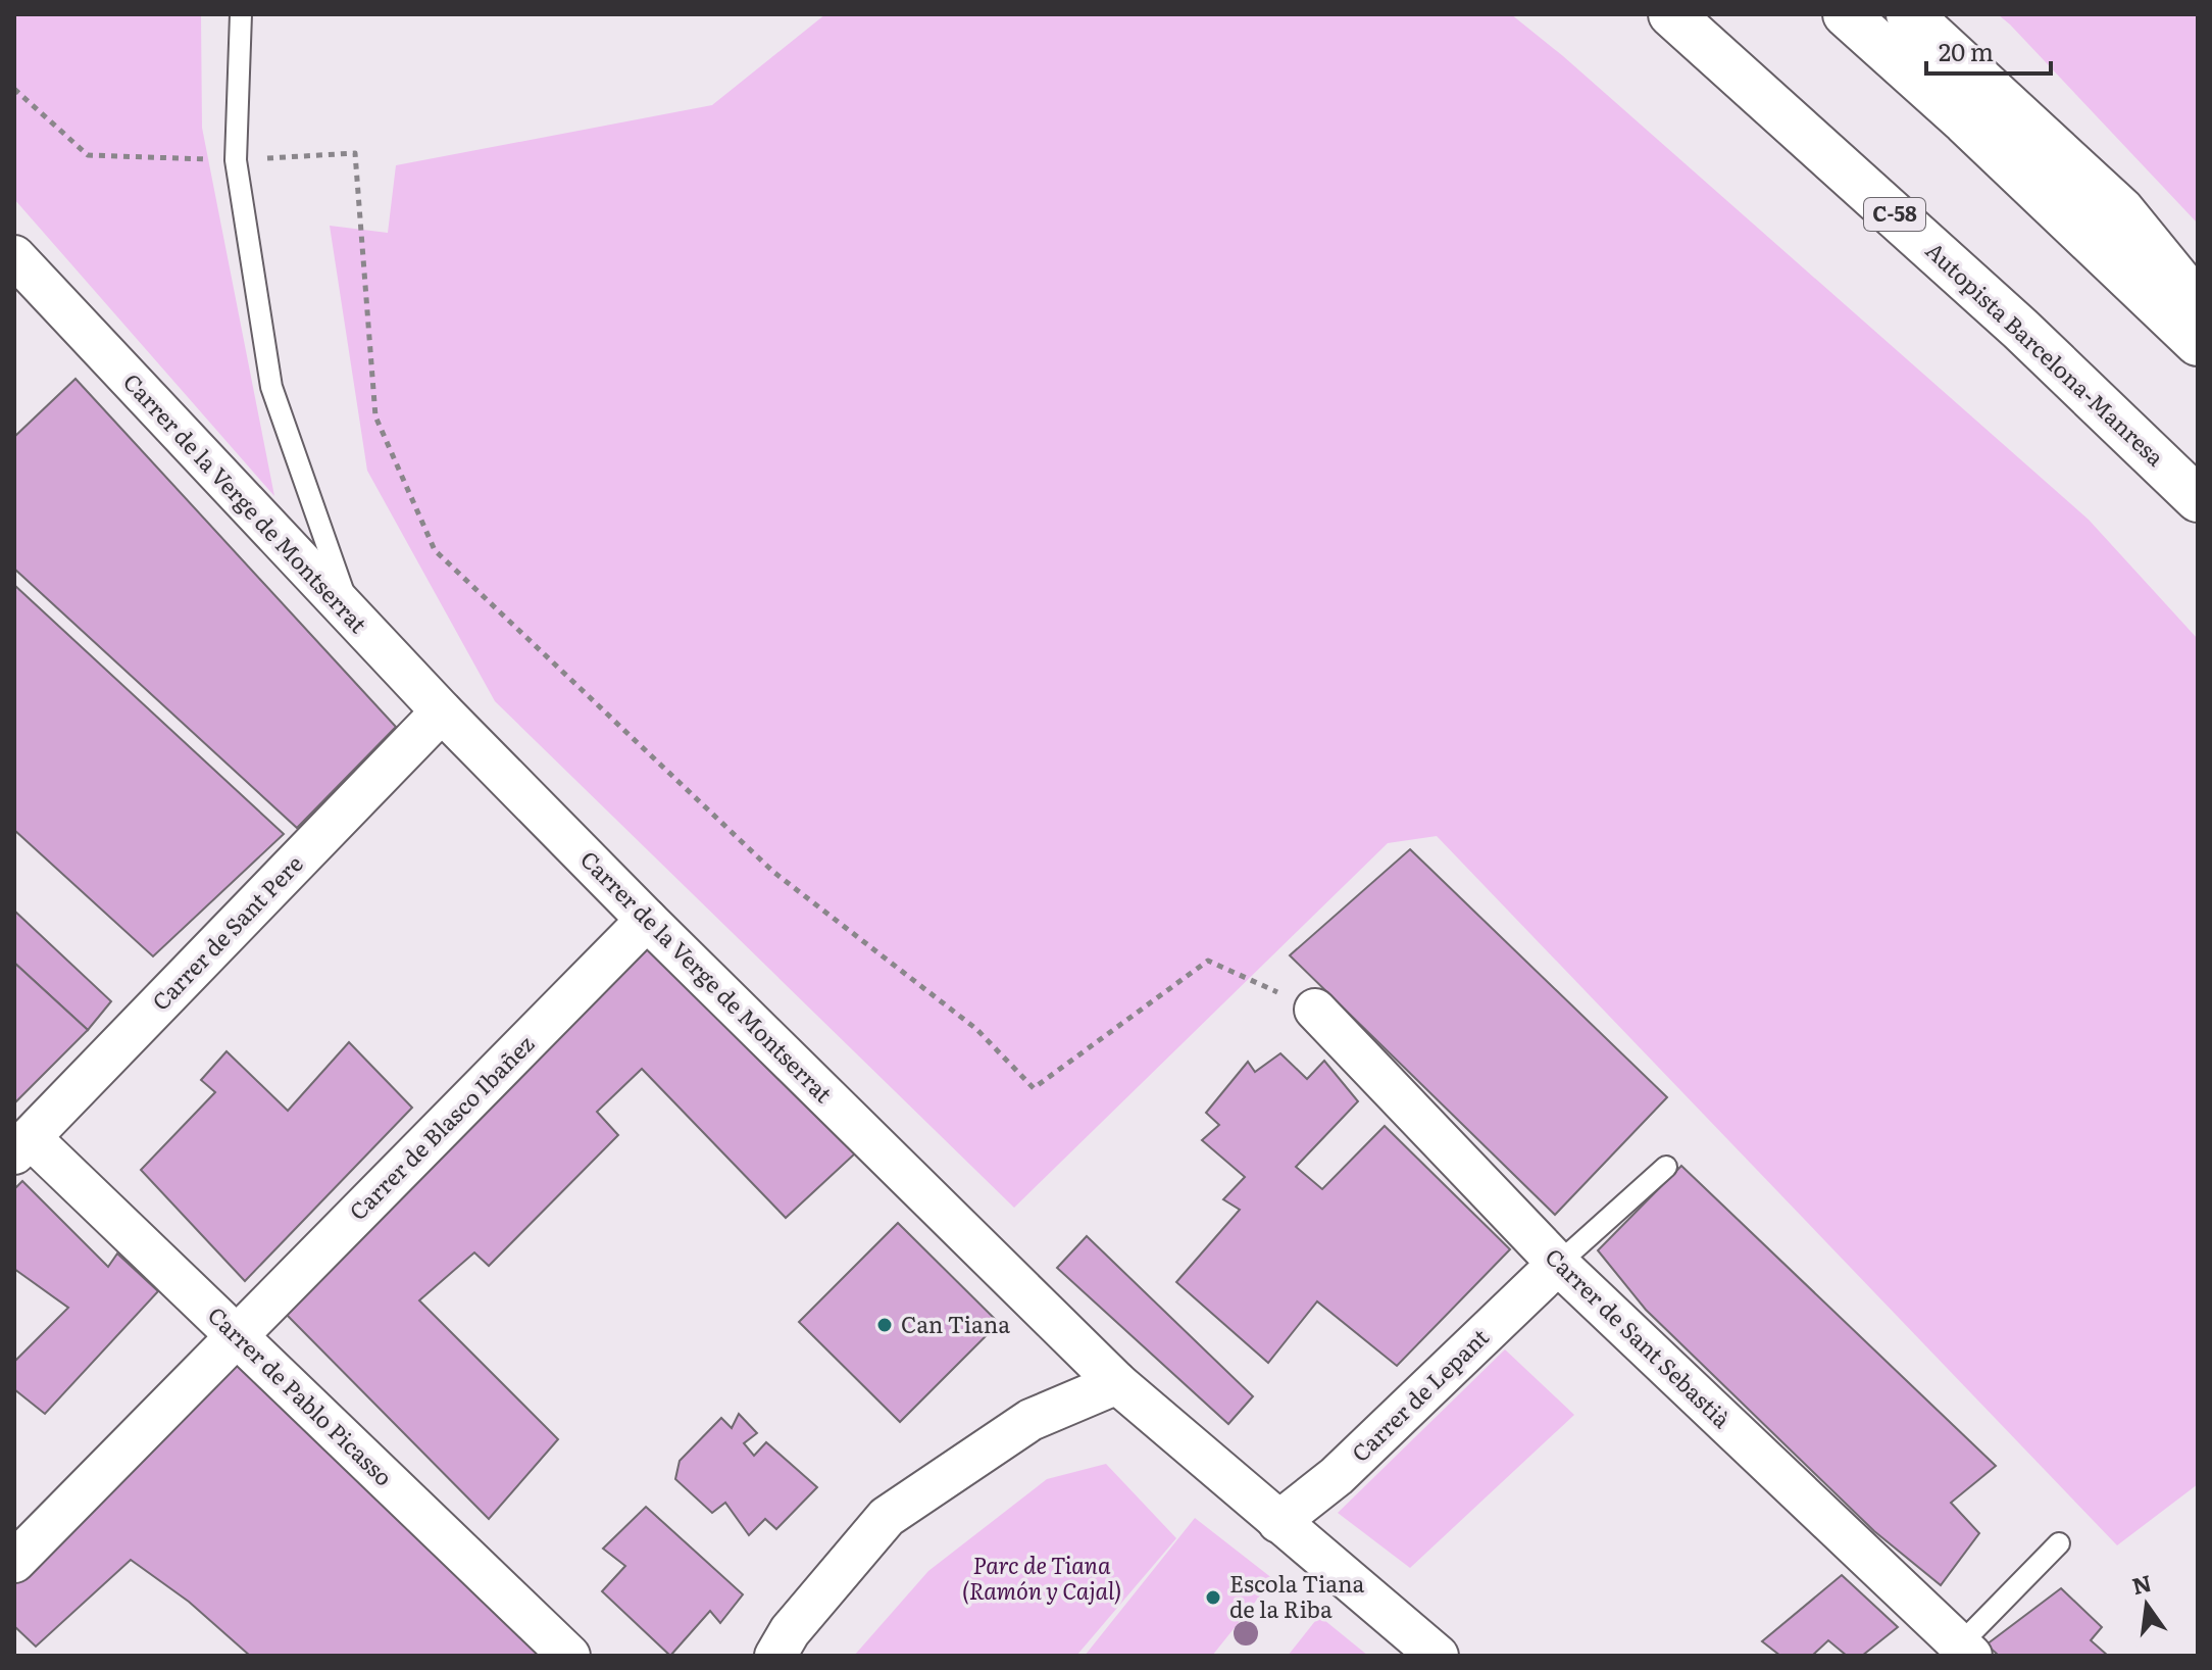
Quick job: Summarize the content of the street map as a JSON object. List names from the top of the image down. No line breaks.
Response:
{"streets":{"highway":["C-58","Autopista Barcelona-Manresa"],"street":["Carrer de la Verge de Montserrat","Carrer de Sant Pere","Carrer de Blasco Ibañez","Carrer de Sant Sebastià","Carrer de Lepant","Carrer de Pablo Picasso"]},"crossings":[["Carrer de la Verge de Montserrat","Carrer de Sant Pere"],["Carrer de la Verge de Montserrat","Carrer de Blasco Ibañez"],["Carrer de la Verge de Montserrat","Carrer de Lepant"],["Carrer de Sant Pere","Carrer de Pablo Picasso"],["Carrer de Blasco Ibañez","Carrer de Pablo Picasso"],["Carrer de Sant Sebastià","Carrer de Lepant"]],"parks":["Parc de Tiana (Ramón y Cajal)"],"places":["Can Tiana","Escola Tiana de la Riba"],"scale_bar":"20 m","north":"top"}
